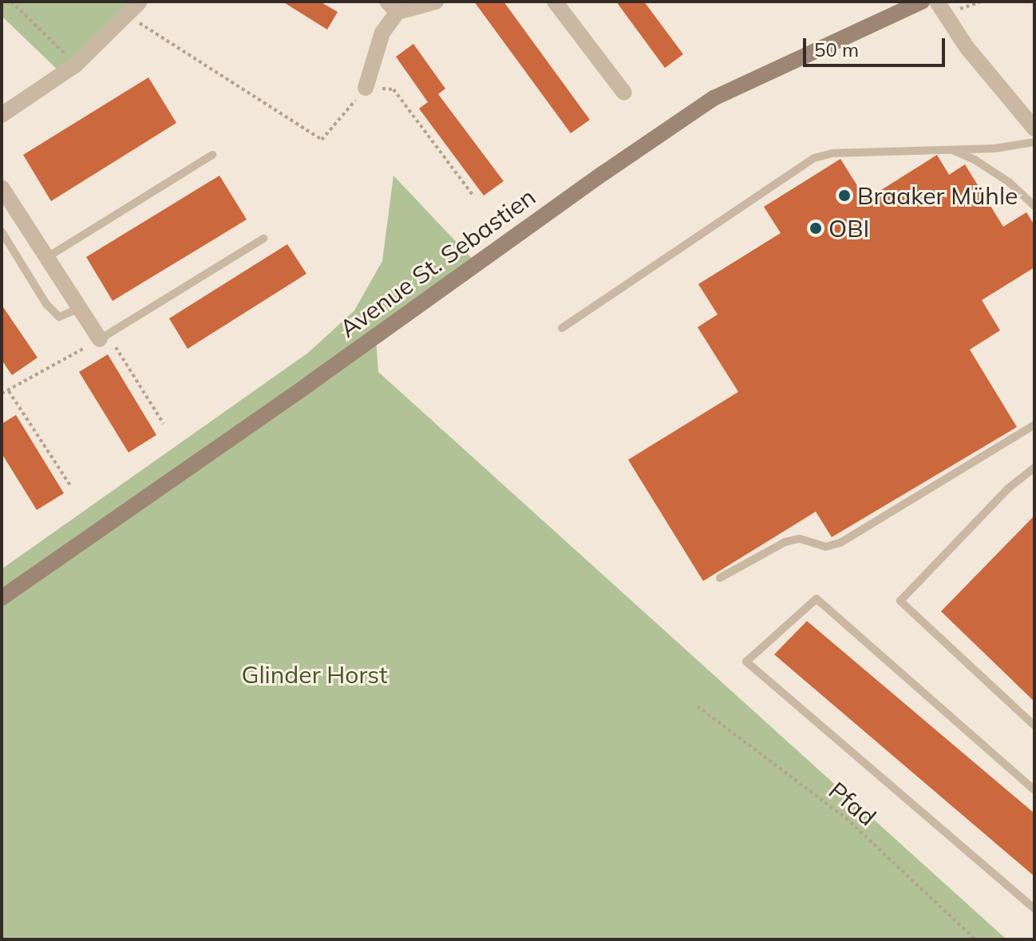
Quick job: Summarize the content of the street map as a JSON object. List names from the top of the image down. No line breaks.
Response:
{"streets":{"main road":["Avenue St. Sebastien"],"path":["Pfad"]},"parks":["Glinder Horst"],"places":["Braaker Mühle","OBI"],"scale_bar":"50 m"}
